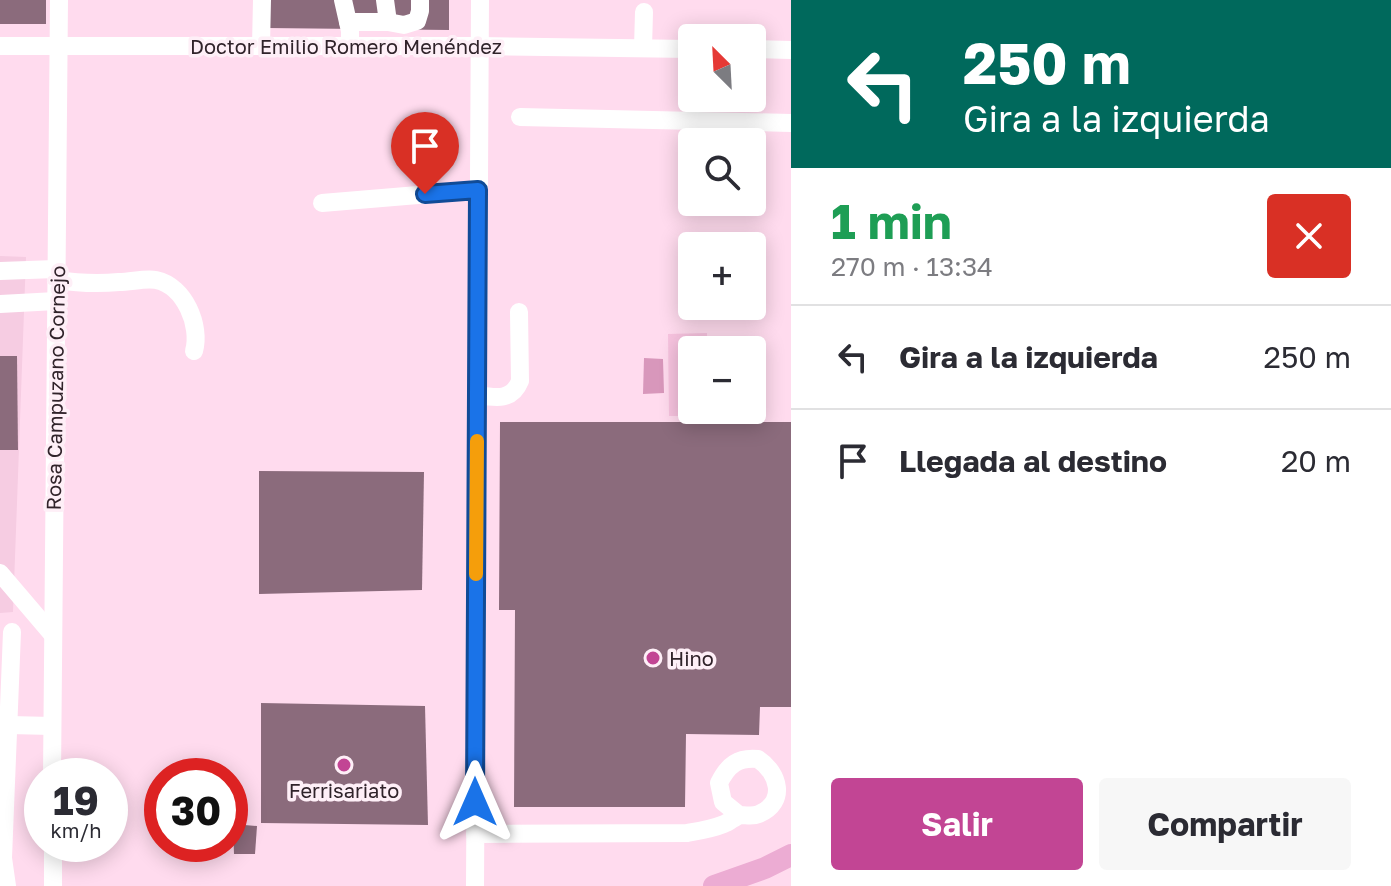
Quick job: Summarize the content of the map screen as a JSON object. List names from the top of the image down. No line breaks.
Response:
{"streets":{"street":["Doctor Emilio Romero Menéndez","Rosa Campuzano Cornejo"]},"crossings":[["Doctor Emilio Romero Menéndez","Rosa Campuzano Cornejo"]],"places":["Hino","Ferrisariato"],"north":"top left","page":{"turn":["250 m","Gira a la izquierda"],"map_buttons":["+","−"],"heading":["1 min","270 m · 13:34"],"list":[{"name":"Gira a la izquierda","value":"250 m"},{"name":"Llegada al destino","value":"20 m"}],"speed":"19 km/h","limit":"30","buttons":["Salir","Compartir"]}}
